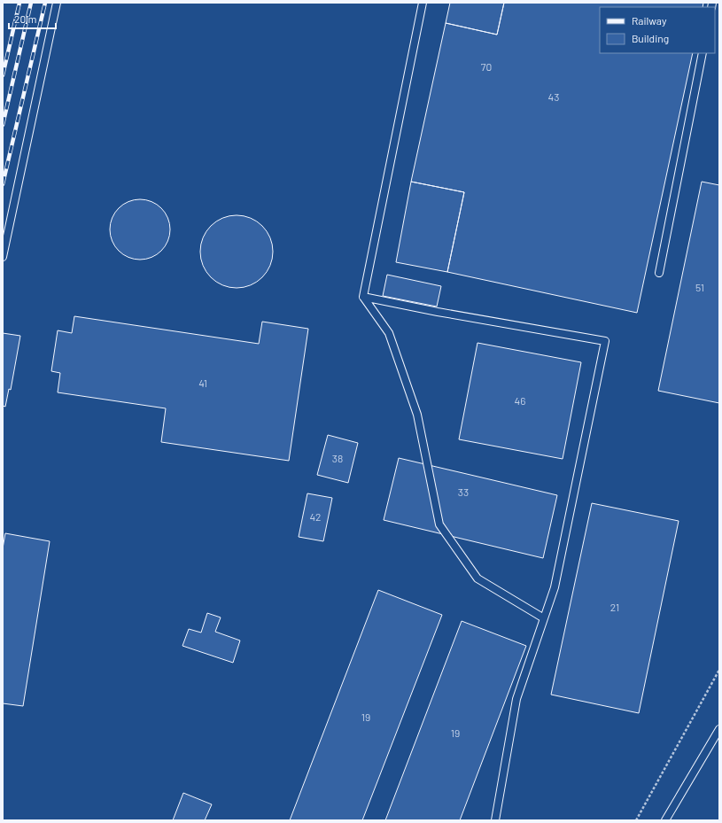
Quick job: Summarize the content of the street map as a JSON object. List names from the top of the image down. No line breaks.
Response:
{"house_numbers":["70","43","51","41","46","38","33","42","21","19","19"],"legend":["Railway","Building"],"scale_bar":"20 m"}
